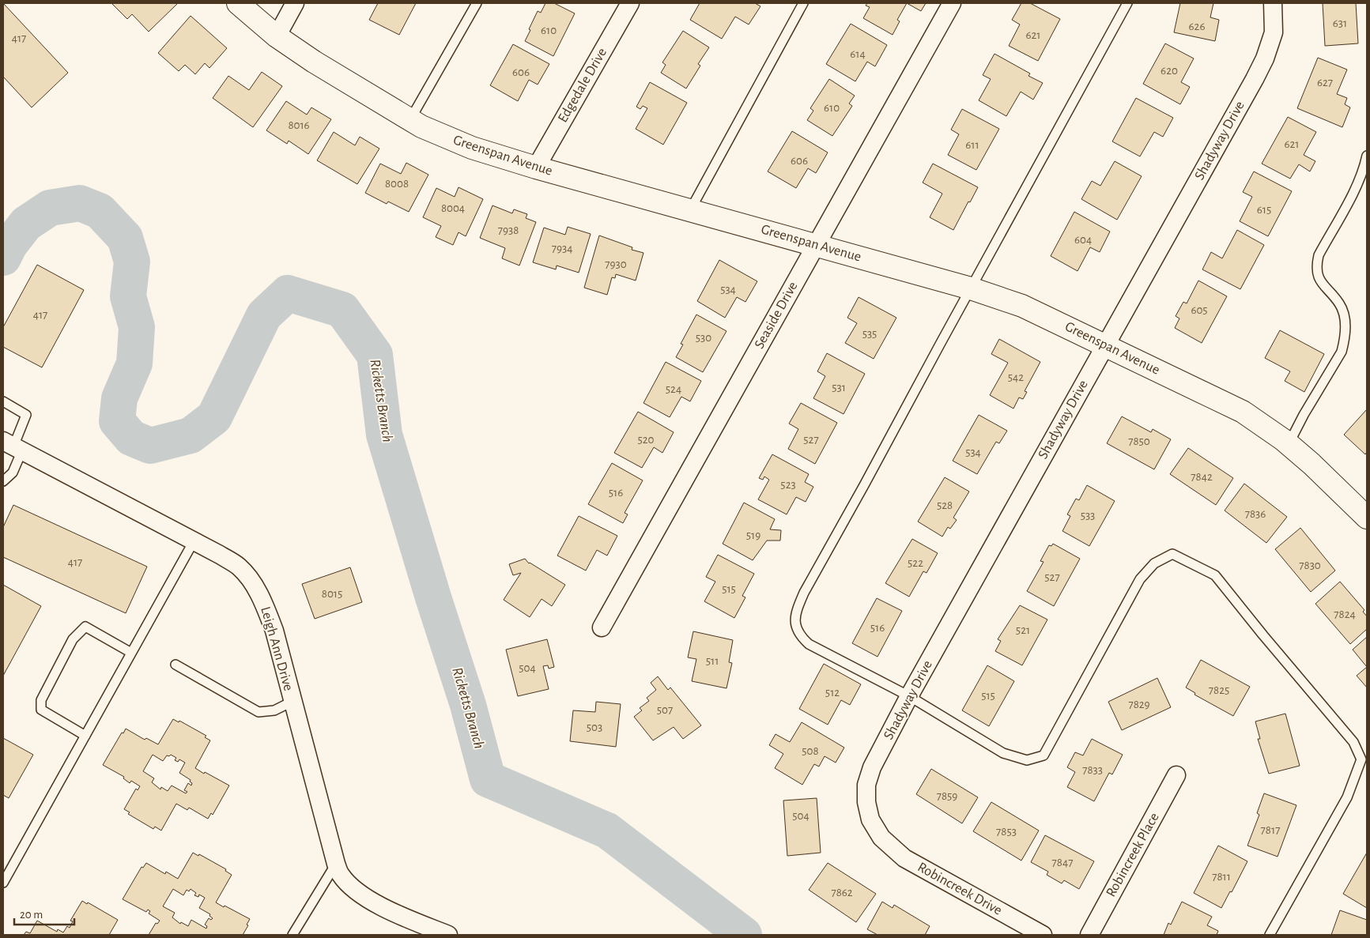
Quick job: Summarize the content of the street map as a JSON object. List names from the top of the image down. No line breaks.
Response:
{"streets":{"street":["Edgedale Drive","Shadyway Drive","Greenspan Avenue","Seaside Drive","Leigh Ann Drive","Robincreek Place","Robincreek Drive"]},"crossings":[["Edgedale Drive","Greenspan Avenue"],["Shadyway Drive","Greenspan Avenue"],["Shadyway Drive","Robincreek Drive"],["Greenspan Avenue","Seaside Drive"]],"water":["Ricketts Branch"],"house_numbers":["631","626","610","621","417","614","620","606","627","610","8016","621","611","606","8008","8004","615","7938","604","7934","7930","534","605","417","535","530","542","531","524","520","527","7850","534","7842","523","516","528","7836","533","519","417","522","7830","527","515","8015","7824","516","521","511","504","7825","512","515","7829","507","503","508","7833","7859","504","7817","7853","7847","7811","7862"],"scale_bar":"20 m"}
